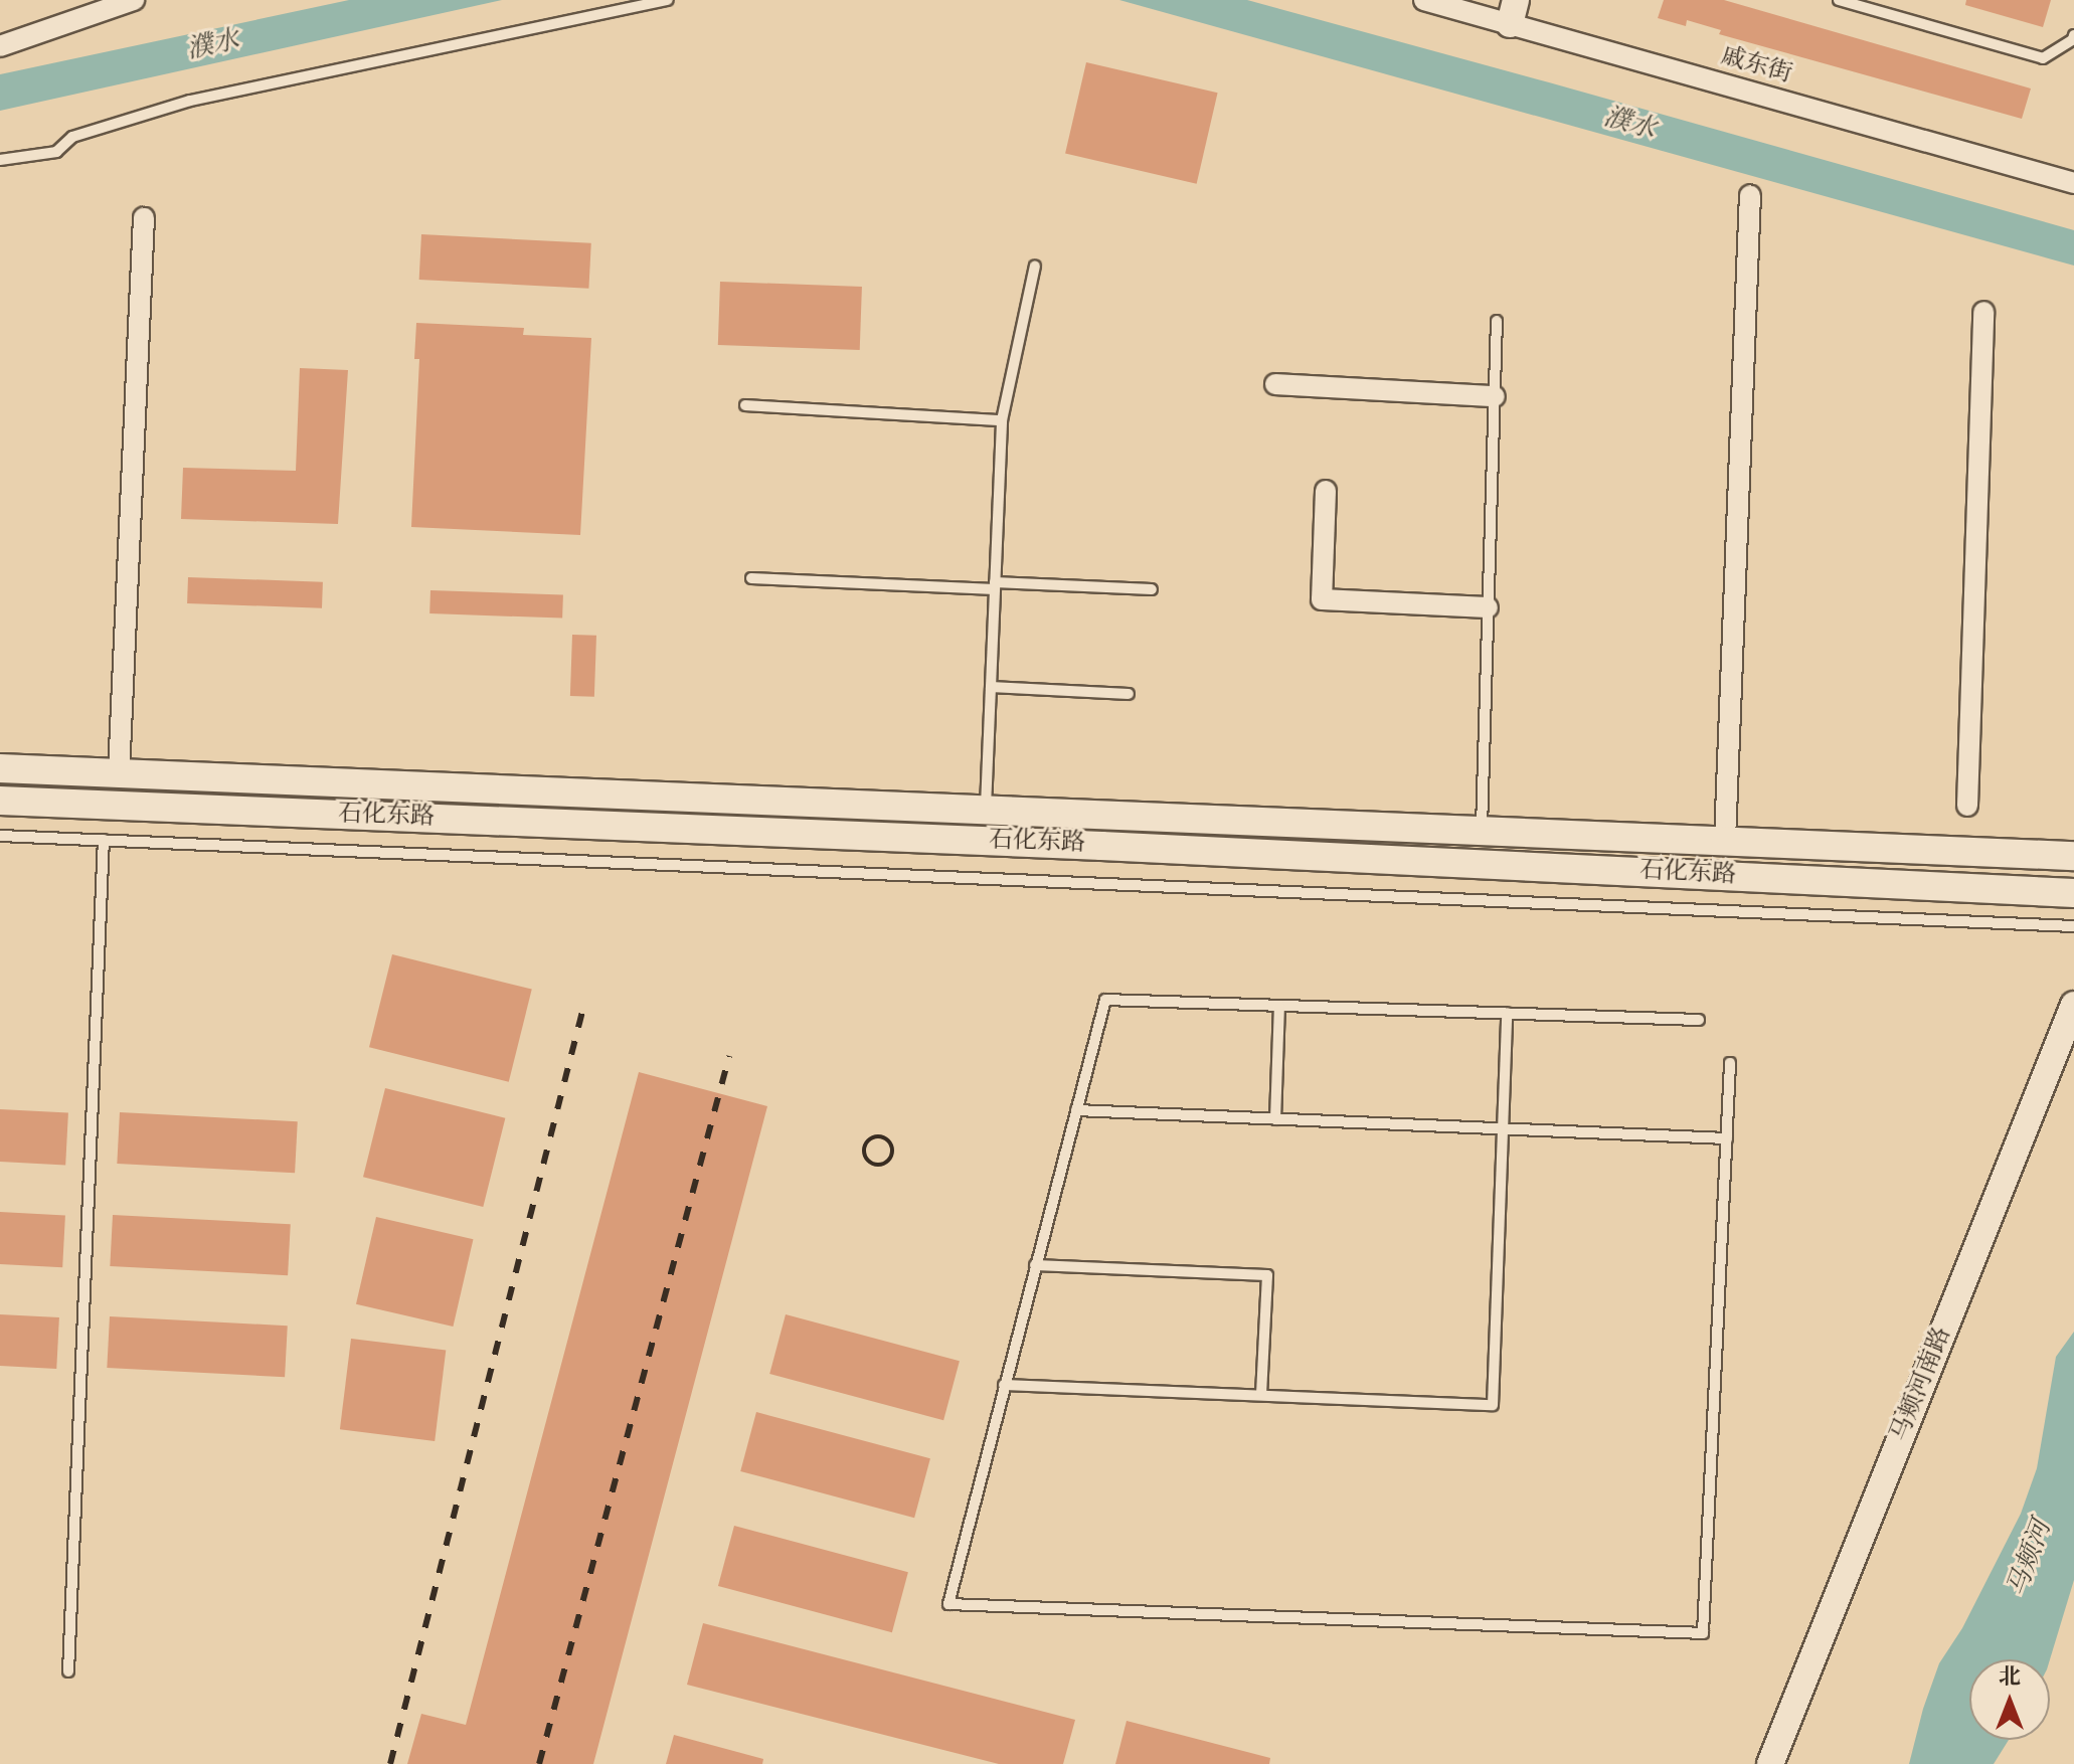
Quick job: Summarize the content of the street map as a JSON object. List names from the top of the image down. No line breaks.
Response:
{"streets":{"main road":["石化东路"],"street":["戚东街","马颊河南路"]},"water":["濮水","马颊河"],"north":"top"}
